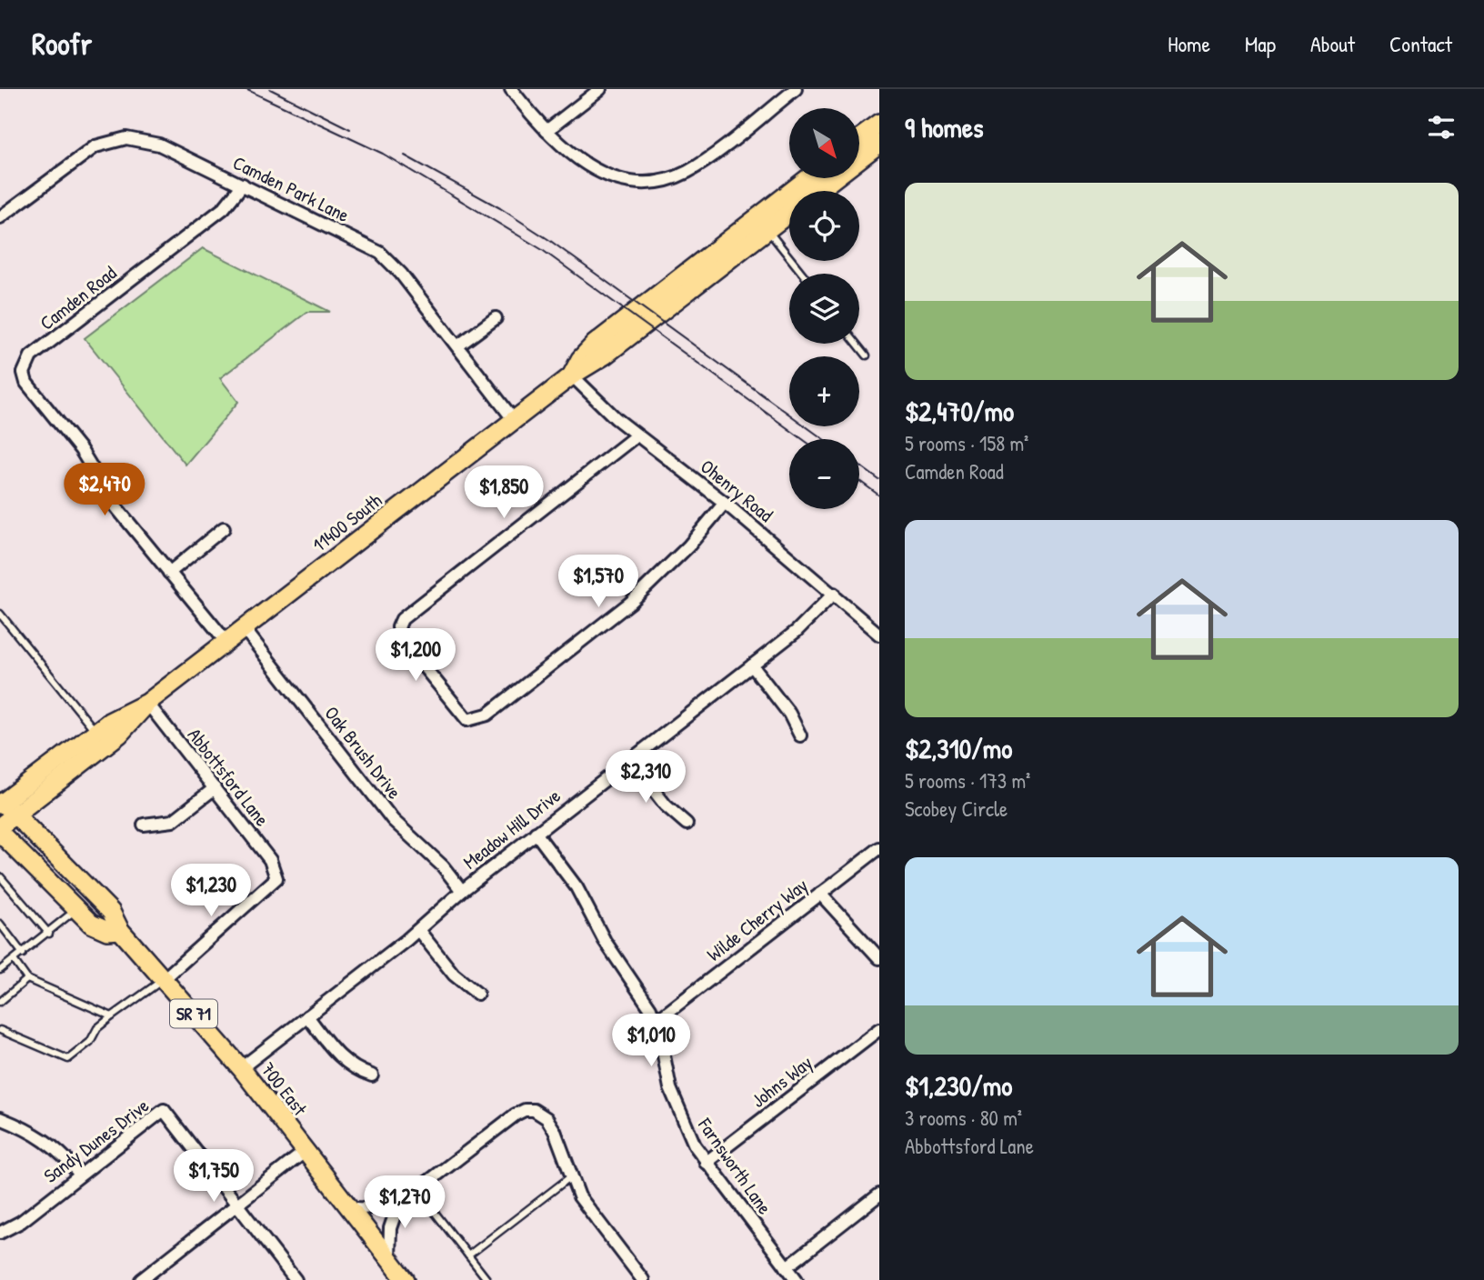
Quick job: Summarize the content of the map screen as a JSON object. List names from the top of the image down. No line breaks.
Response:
{"streets":{"main road":["11400 South","SR 71","700 East"],"street":["Camden Park Lane","Camden Road","Ohenry Road","Oak Brush Drive","Abbottsford Lane","Meadow Hill Drive","Wilde Cherry Way","Johns Way","Sandy Dunes Drive","Farnsworth Lane"]},"crossings":[["Camden Park Lane","Camden Road"],["Camden Park Lane","11400 South"],["Camden Road","11400 South"],["Ohenry Road","11400 South"],["Ohenry Road","Meadow Hill Drive"],["11400 South","Oak Brush Drive"],["11400 South","Abbottsford Lane"],["11400 South","700 East"],["Oak Brush Drive","Meadow Hill Drive"],["Abbottsford Lane","700 East"],["Meadow Hill Drive","700 East"],["Meadow Hill Drive","Farnsworth Lane"],["Wilde Cherry Way","Farnsworth Lane"],["Johns Way","Farnsworth Lane"]],"north":"bottom right","page":{"header":"Roofr","nav":["Home","Map","About","Contact"],"heading":"9 homes","map_buttons":["+","−"],"list":[{"name":"$2,470/mo","note":"5 rooms · 158 m² · Camden Road"},{"name":"$2,310/mo","note":"5 rooms · 173 m² · Scobey Circle"},{"name":"$1,230/mo","note":"3 rooms · 80 m² · Abbottsford Lane"}],"price":["$2,470","$1,850","$1,570","$1,200","$2,310","$1,230","$1,010","$1,750","$1,270"]}}
